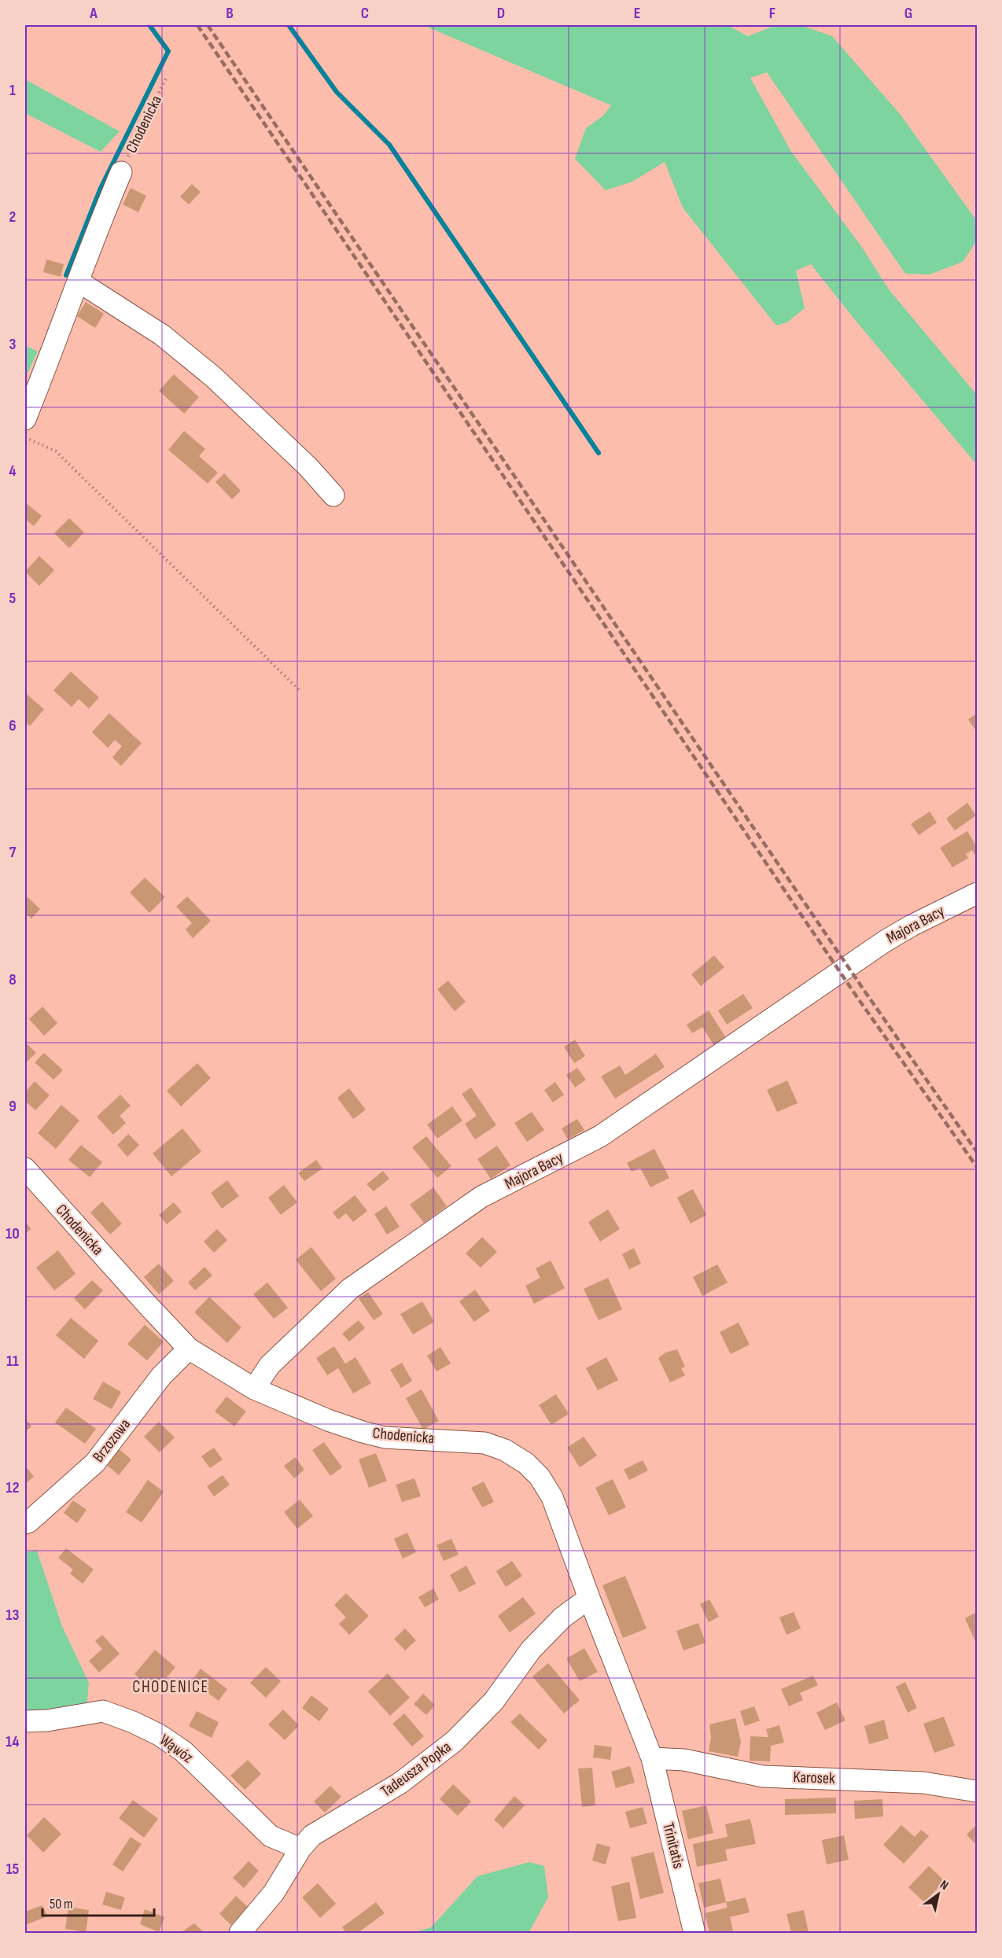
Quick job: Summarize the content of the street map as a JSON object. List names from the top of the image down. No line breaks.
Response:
{"streets":{"street":["Chodenicka","Majora Bacy","Brzozowa","Wąwóz","Tadeusza Popka","Karosek","Trinitatis"]},"crossings":[["Chodenicka","Majora Bacy"],["Chodenicka","Brzozowa"],["Chodenicka","Tadeusza Popka"],["Chodenicka","Karosek"],["Chodenicka","Trinitatis"],["Wąwóz","Tadeusza Popka"],["Karosek","Trinitatis"]],"districts":["CHODENICE"],"scale_bar":"50 m","north":"top right","grid":{"columns":["A","B","C","D","E","F","G"],"rows":["1","2","3","4","5","6","7","8","9","10","11","12","13","14","15"]}}
